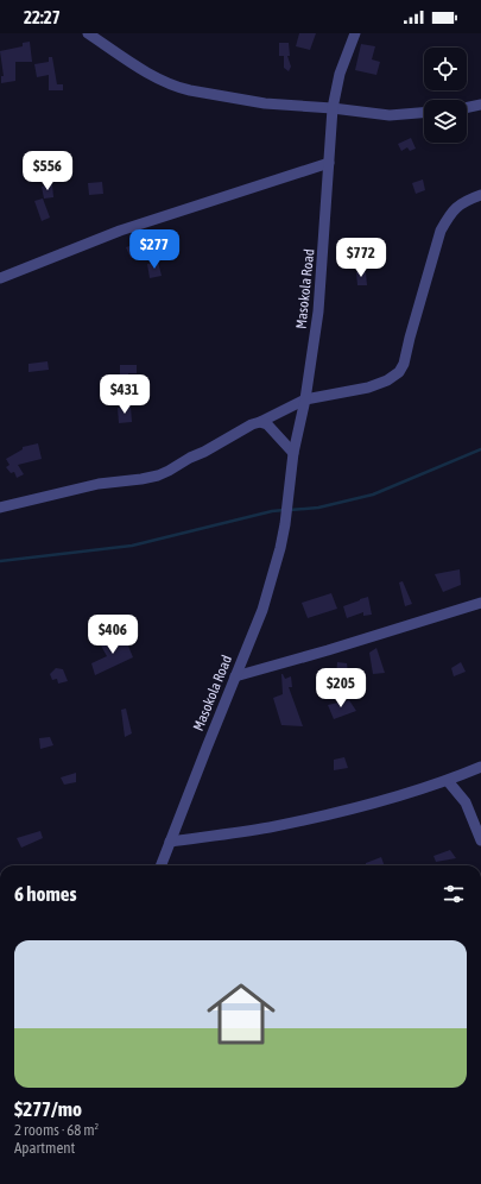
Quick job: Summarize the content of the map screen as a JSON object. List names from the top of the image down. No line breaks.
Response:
{"streets":{"street":["Masokola Road"]},"page":{"status":"22:27","price":["$556","$277","$772","$431","$406","$205"],"heading":"6 homes","list":[{"name":"$277/mo","note":"2 rooms · 68 m² · Apartment"}]}}
